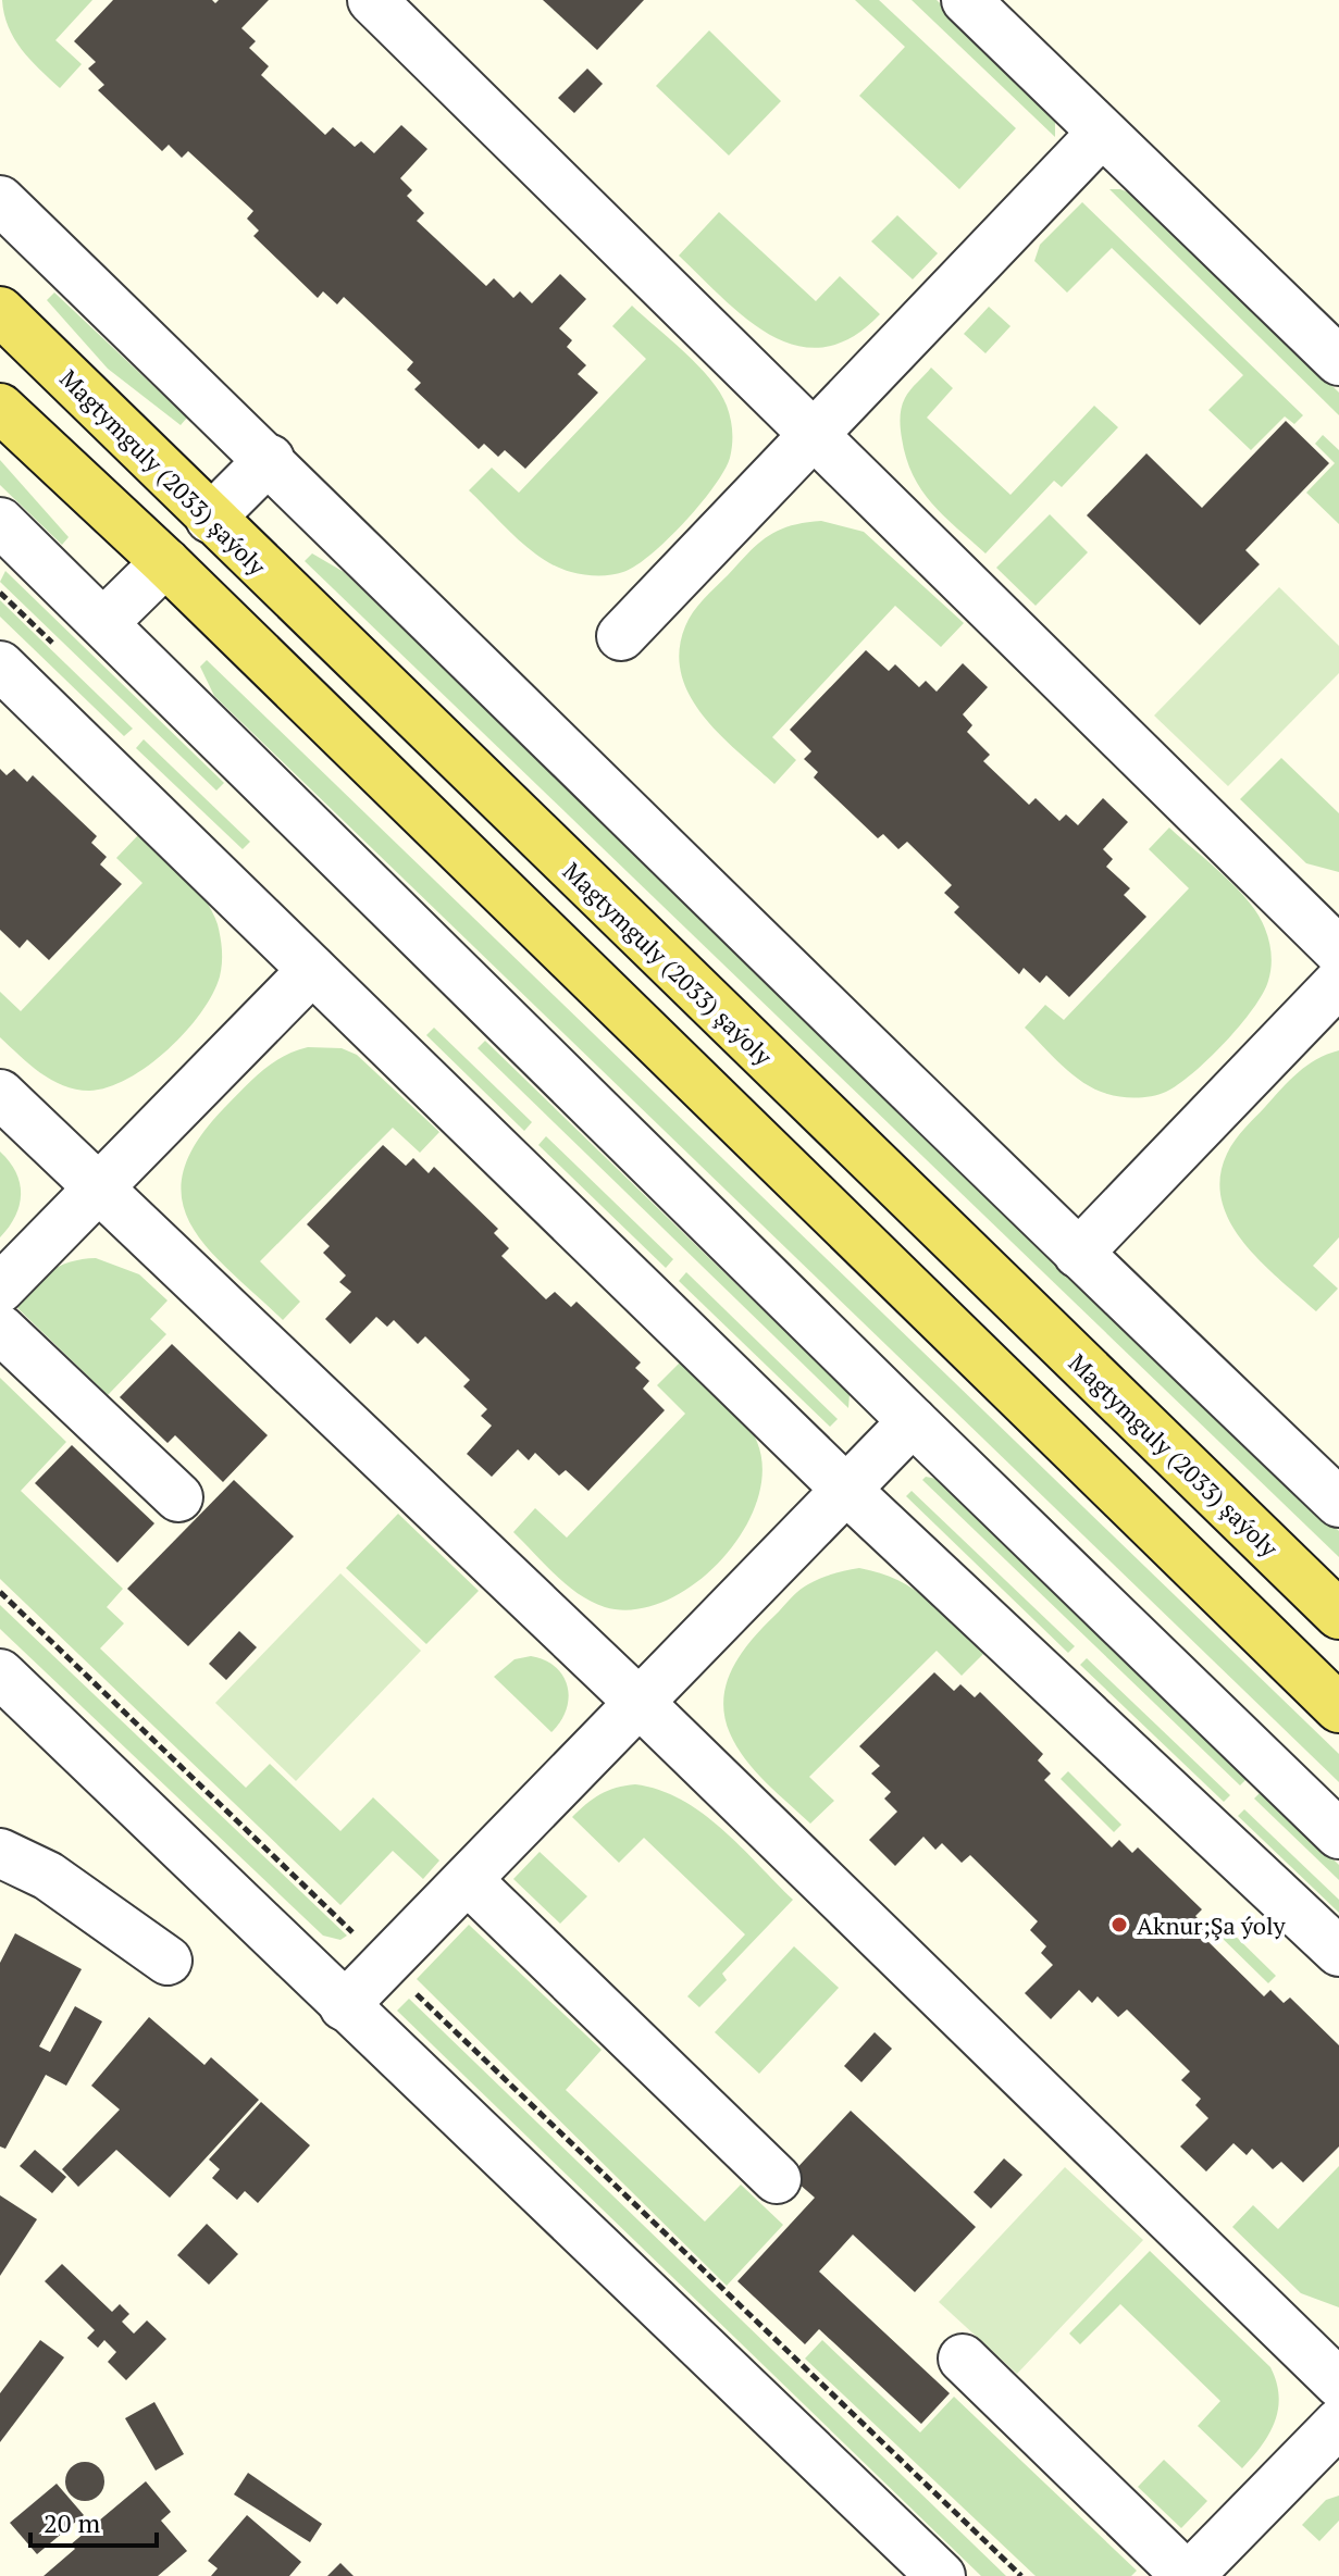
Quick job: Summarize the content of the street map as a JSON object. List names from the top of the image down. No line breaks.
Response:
{"streets":{"main road":["Magtymguly (2033) şaýoly"]},"places":["Aknur;Şa ýoly"],"scale_bar":"20 m"}
